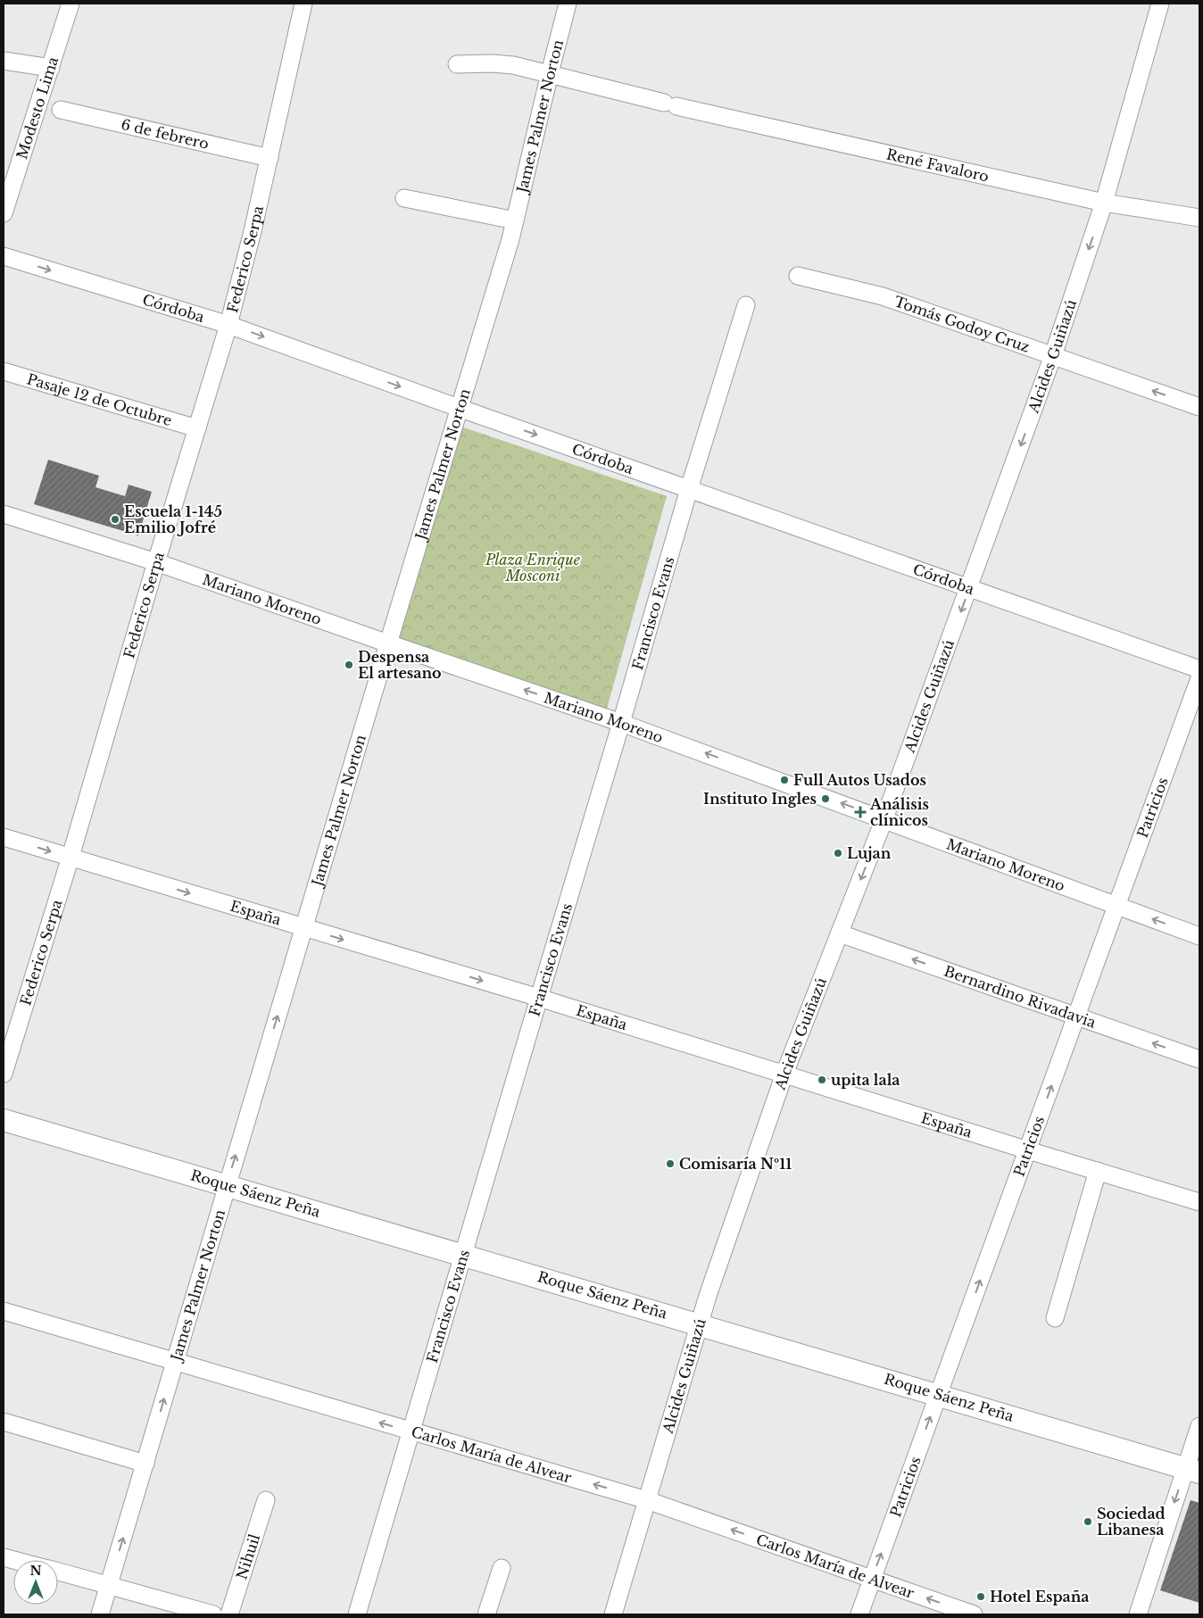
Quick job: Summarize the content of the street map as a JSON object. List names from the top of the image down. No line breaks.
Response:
{"streets":{"main road":["Roque Sáenz Peña"],"street":["Modesto Lima","James Palmer Norton","6 de febrero","René Favaloro","Federico Serpa","Córdoba","Tomás Godoy Cruz","Alcides Guiñazú","Pasaje 12 de Octubre","Mariano Moreno","Francisco Evans","Patricios","España","Bernardino Rivadavia","Carlos María de Alvear","Nihuil"]},"crossings":[["James Palmer Norton","René Favaloro"],["James Palmer Norton","Córdoba"],["James Palmer Norton","Mariano Moreno"],["James Palmer Norton","España"],["James Palmer Norton","Roque Sáenz Peña"],["James Palmer Norton","Carlos María de Alvear"],["6 de febrero","Federico Serpa"],["René Favaloro","Alcides Guiñazú"],["Federico Serpa","Córdoba"],["Federico Serpa","Pasaje 12 de Octubre"],["Federico Serpa","Mariano Moreno"],["Federico Serpa","España"],["Córdoba","Alcides Guiñazú"],["Córdoba","Francisco Evans"],["Tomás Godoy Cruz","Alcides Guiñazú"],["Alcides Guiñazú","Mariano Moreno"],["Alcides Guiñazú","España"],["Alcides Guiñazú","Bernardino Rivadavia"],["Alcides Guiñazú","Roque Sáenz Peña"],["Alcides Guiñazú","Carlos María de Alvear"],["Mariano Moreno","Francisco Evans"],["Mariano Moreno","Patricios"],["Francisco Evans","España"],["Francisco Evans","Roque Sáenz Peña"],["Francisco Evans","Carlos María de Alvear"],["Patricios","España"],["Patricios","Bernardino Rivadavia"],["Patricios","Roque Sáenz Peña"],["Patricios","Carlos María de Alvear"]],"one_way":["Córdoba","Tomás Godoy Cruz","Alcides Guiñazú","Mariano Moreno","Patricios","España","Bernardino Rivadavia","Carlos María de Alvear"],"parks":["Plaza Enrique Mosconi"],"places":{"other":["Escuela 1-145 Emilio Jofré","Despensa El artesano","Full Autos Usados","Instituto Ingles","Lujan","upita lala","Comisaría Nº11","Sociedad Libanesa","Hotel España"],"health":["Análisis clínicos"]},"north":"top"}
